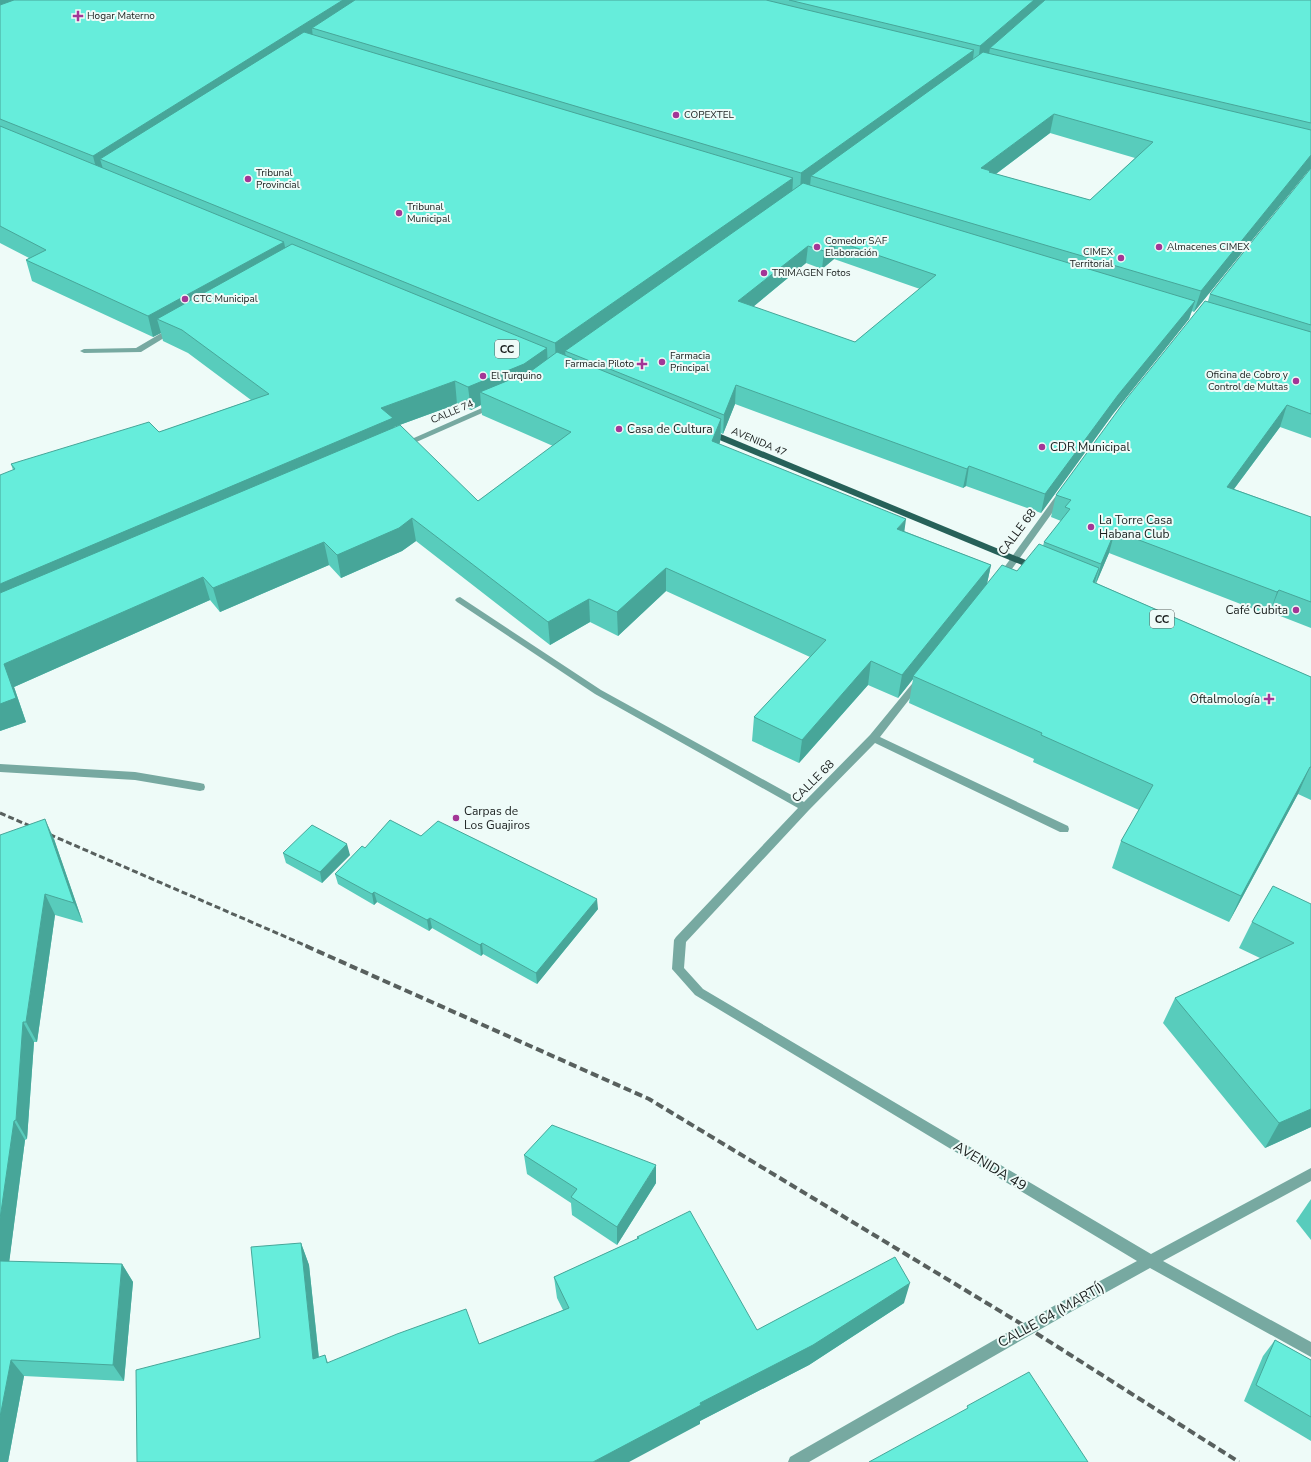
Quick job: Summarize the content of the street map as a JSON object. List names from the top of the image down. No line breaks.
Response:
{"streets":{"main road":["AVENIDA 47"],"street":["CALLE 74","CALLE 68","AVENIDA 49","CALLE 64 (MARTÍ)"]},"crossings":[["AVENIDA 47","CALLE 68"],["CALLE 68","AVENIDA 49"],["AVENIDA 49","CALLE 64 (MARTÍ)"]],"places":{"health":["Hogar Materno","Farmacia Piloto","Oftalmología"],"other":["COPEXTEL","Tribunal Provincial","Tribunal Municipal","Comedor SAF Elaboración","Almacenes CIMEX","CIMEX Territorial","TRIMAGEN Fotos","CTC Municipal","Farmacia Principal","El Turquino","Oficina de Cobro y Control de Multas","Casa de Cultura","CDR Municipal","La Torre Casa Habana Club","Café Cubita","Carpas de Los Guajiros"]}}
